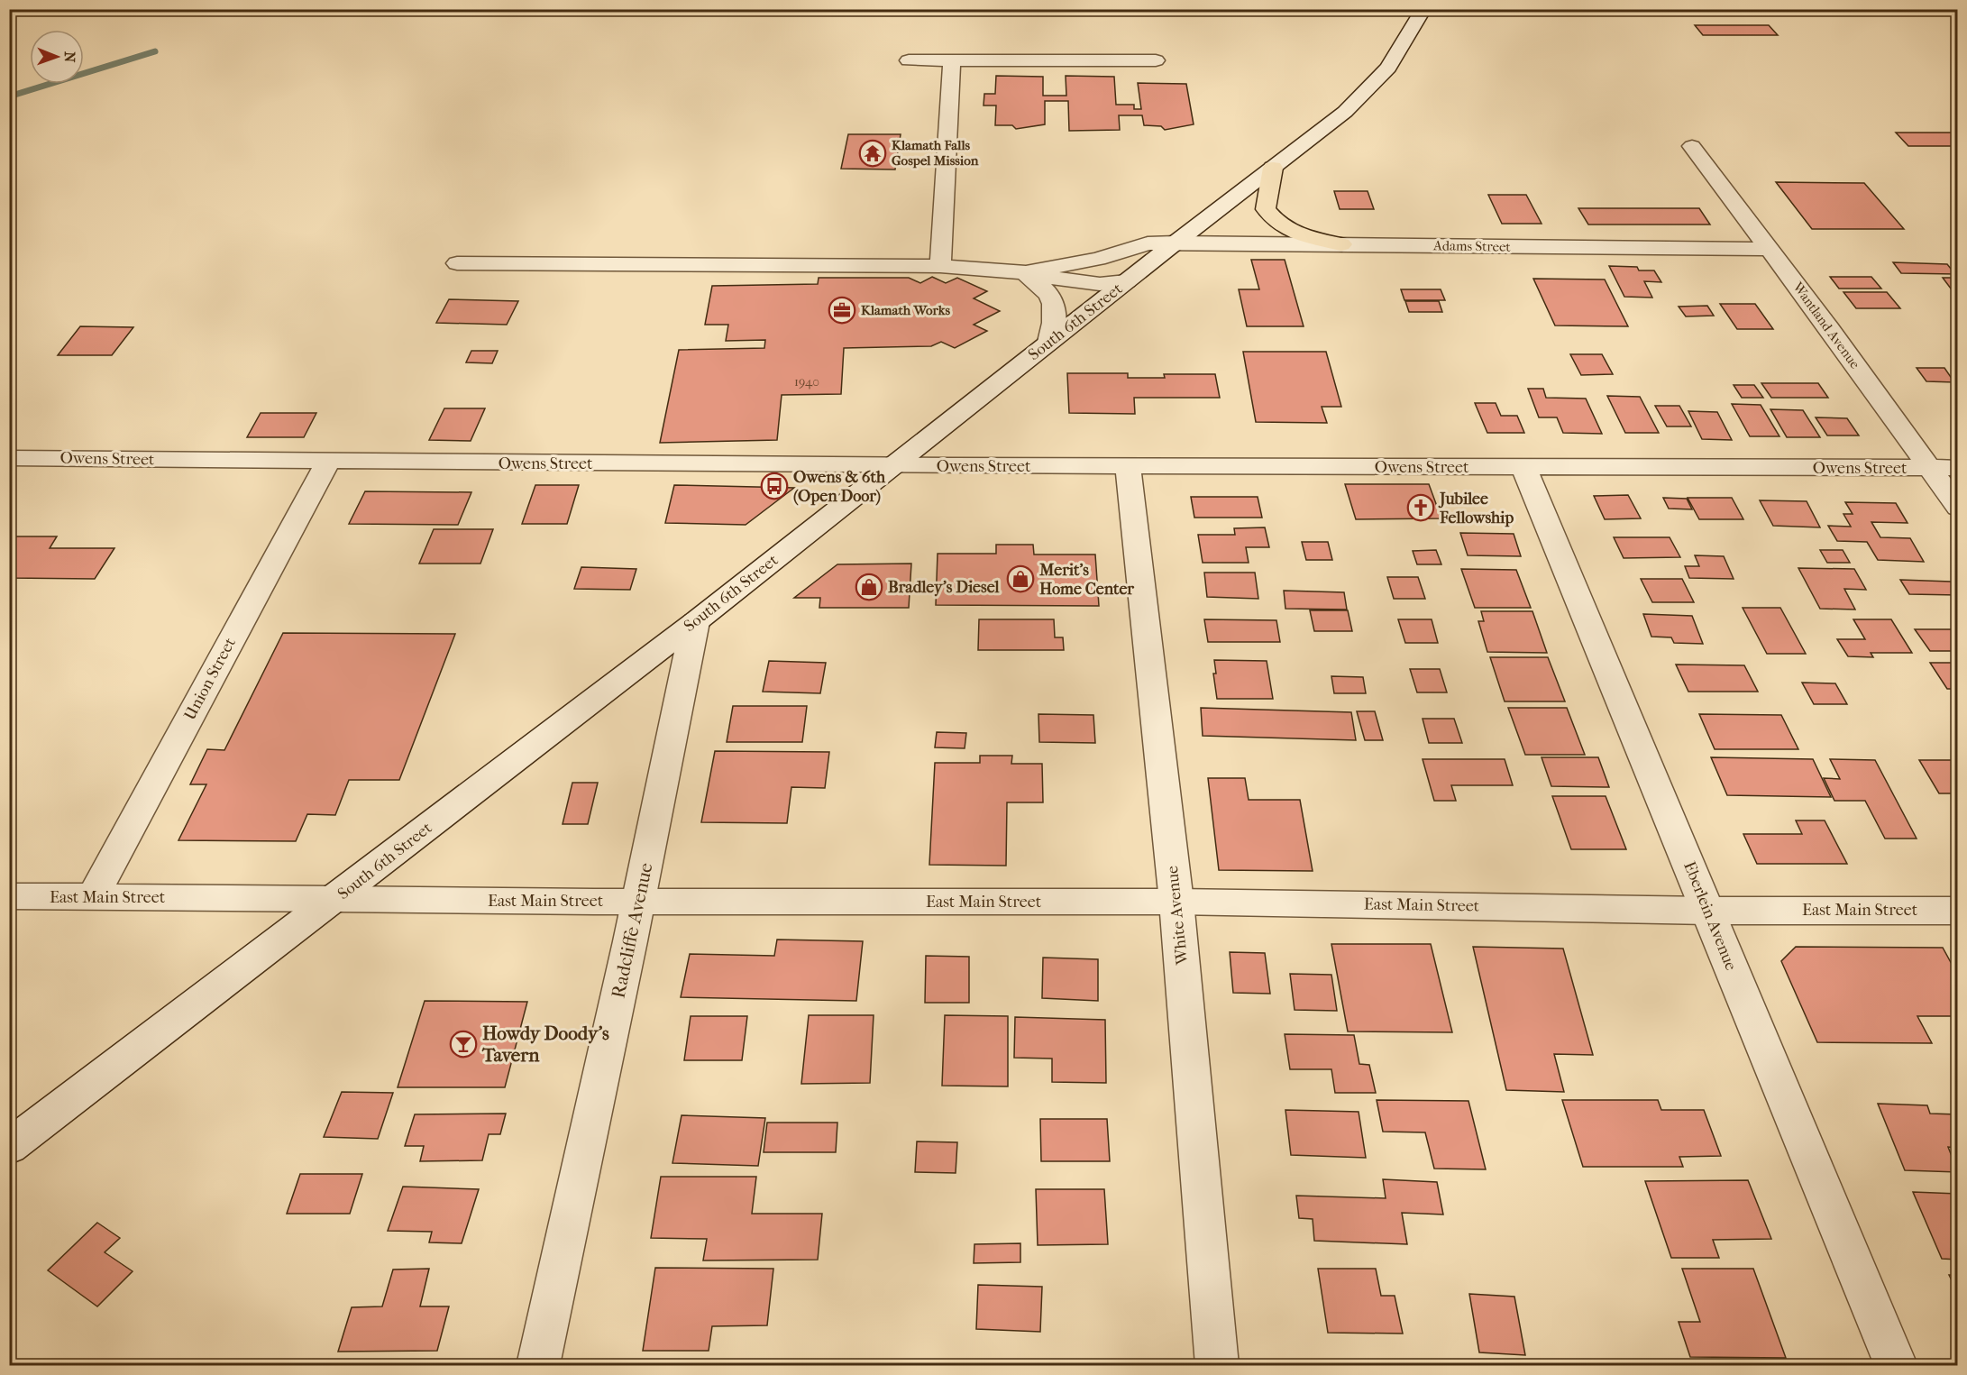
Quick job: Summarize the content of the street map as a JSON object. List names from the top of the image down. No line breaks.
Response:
{"streets":{"street":["Adams Street","South 6th Street","Wantland Avenue","Owens Street","Union Street","East Main Street","White Avenue","Eberlein Avenue","Radcliffe Avenue"]},"crossings":[["Adams Street","South 6th Street"],["Adams Street","Wantland Avenue"],["South 6th Street","Owens Street"],["South 6th Street","East Main Street"],["South 6th Street","Radcliffe Avenue"],["Wantland Avenue","Owens Street"],["Owens Street","Union Street"],["Owens Street","White Avenue"],["Owens Street","Eberlein Avenue"],["Union Street","East Main Street"],["East Main Street","White Avenue"],["East Main Street","Eberlein Avenue"],["East Main Street","Radcliffe Avenue"]],"places":{"temple":["Klamath Falls Gospel Mission"],"office":["Klamath Works"],"bus stop":["Owens & 6th (Open Door)"],"church":["Jubilee Fellowship"],"shop":["Merit's Home Center","Bradley's Diesel"],"bar":["Howdy Doody's Tavern"]},"house_numbers":["1940"],"north":"right"}
